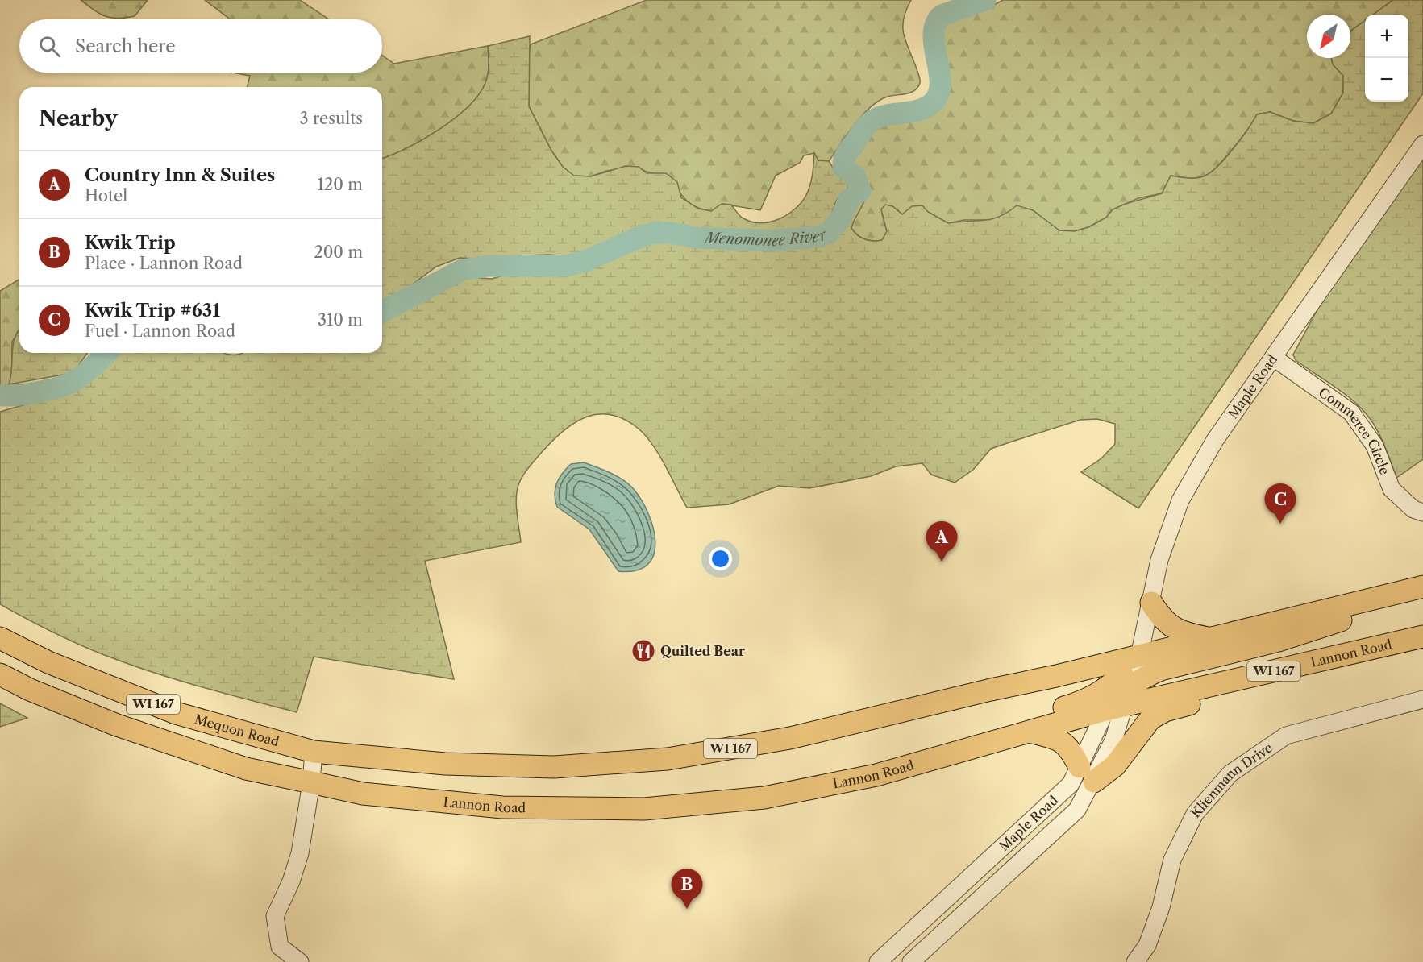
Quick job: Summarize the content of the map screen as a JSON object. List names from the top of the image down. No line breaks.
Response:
{"streets":{"main road":["Lannon Road","WI 167","Mequon Road"],"street":["Maple Road","Commerce Circle","Klienmann Drive"]},"crossings":[["Maple Road","Commerce Circle"],["Maple Road","Lannon Road"],["Maple Road","WI 167"],["Lannon Road","WI 167"],["WI 167","Mequon Road"]],"water":["Menomonee River"],"places":{"restaurant":["Quilted Bear"]},"north":"bottom left","page":{"map_buttons":["+","−"],"search":"Search here","heading":["Nearby","3 results"],"list":[{"mark":"A","name":"Country Inn & Suites","note":"Hotel","value":"120 m"},{"mark":"B","name":"Kwik Trip","note":"Place · Lannon Road","value":"200 m"},{"mark":"C","name":"Kwik Trip #631","note":"Fuel · Lannon Road","value":"310 m"}],"pins":["C","A","B"]}}
